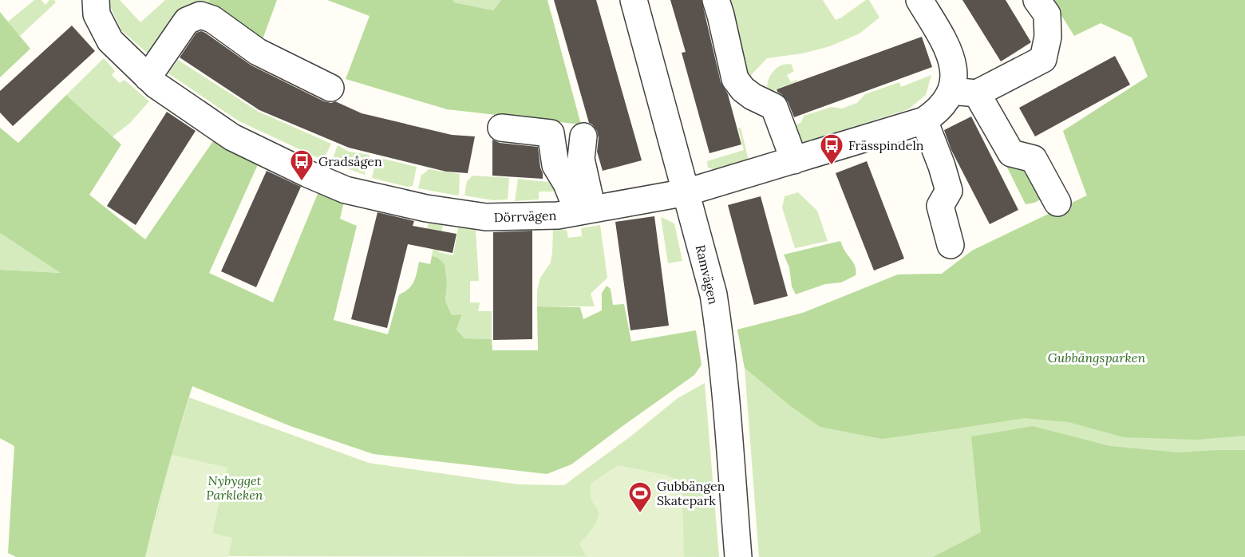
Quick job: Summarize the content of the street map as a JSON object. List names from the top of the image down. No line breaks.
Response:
{"streets":{"street":["Dörrvägen","Ramvägen"]},"crossings":[["Dörrvägen","Ramvägen"]],"parks":["Gubbängsparken","Nybygget Parkleken"],"places":{"bus stop":["Frässpindeln","Gradsågen"],"sports":["Gubbängen Skatepark"]}}
